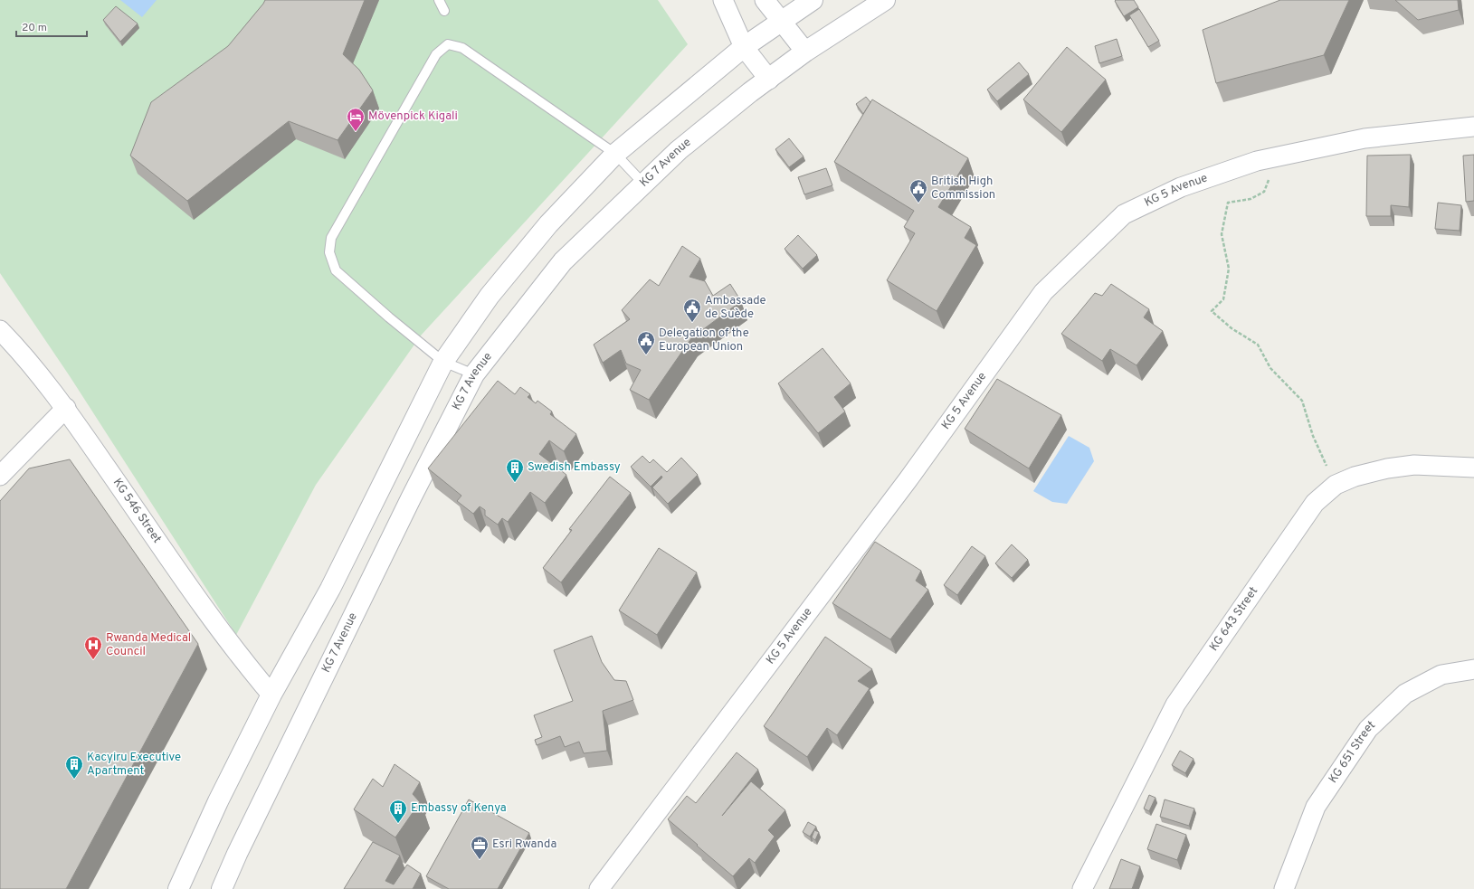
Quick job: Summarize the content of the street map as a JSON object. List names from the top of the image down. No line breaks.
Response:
{"streets":{"main road":["KG 7 Avenue"],"street":["KG 5 Avenue","KG 546 Street","KG 643 Street","KG 651 Street"]},"places":{"hotel":["Mövenpick Kigali"],"public building":["British High Commission","Ambassade de Suède","Delegation of the European Union"],"building":["Swedish Embassy","Kacyiru Executive Apartment","Embassy of Kenya"],"hospital":["Rwanda Medical Council"],"office":["Esri Rwanda"]},"scale_bar":"20 m"}
